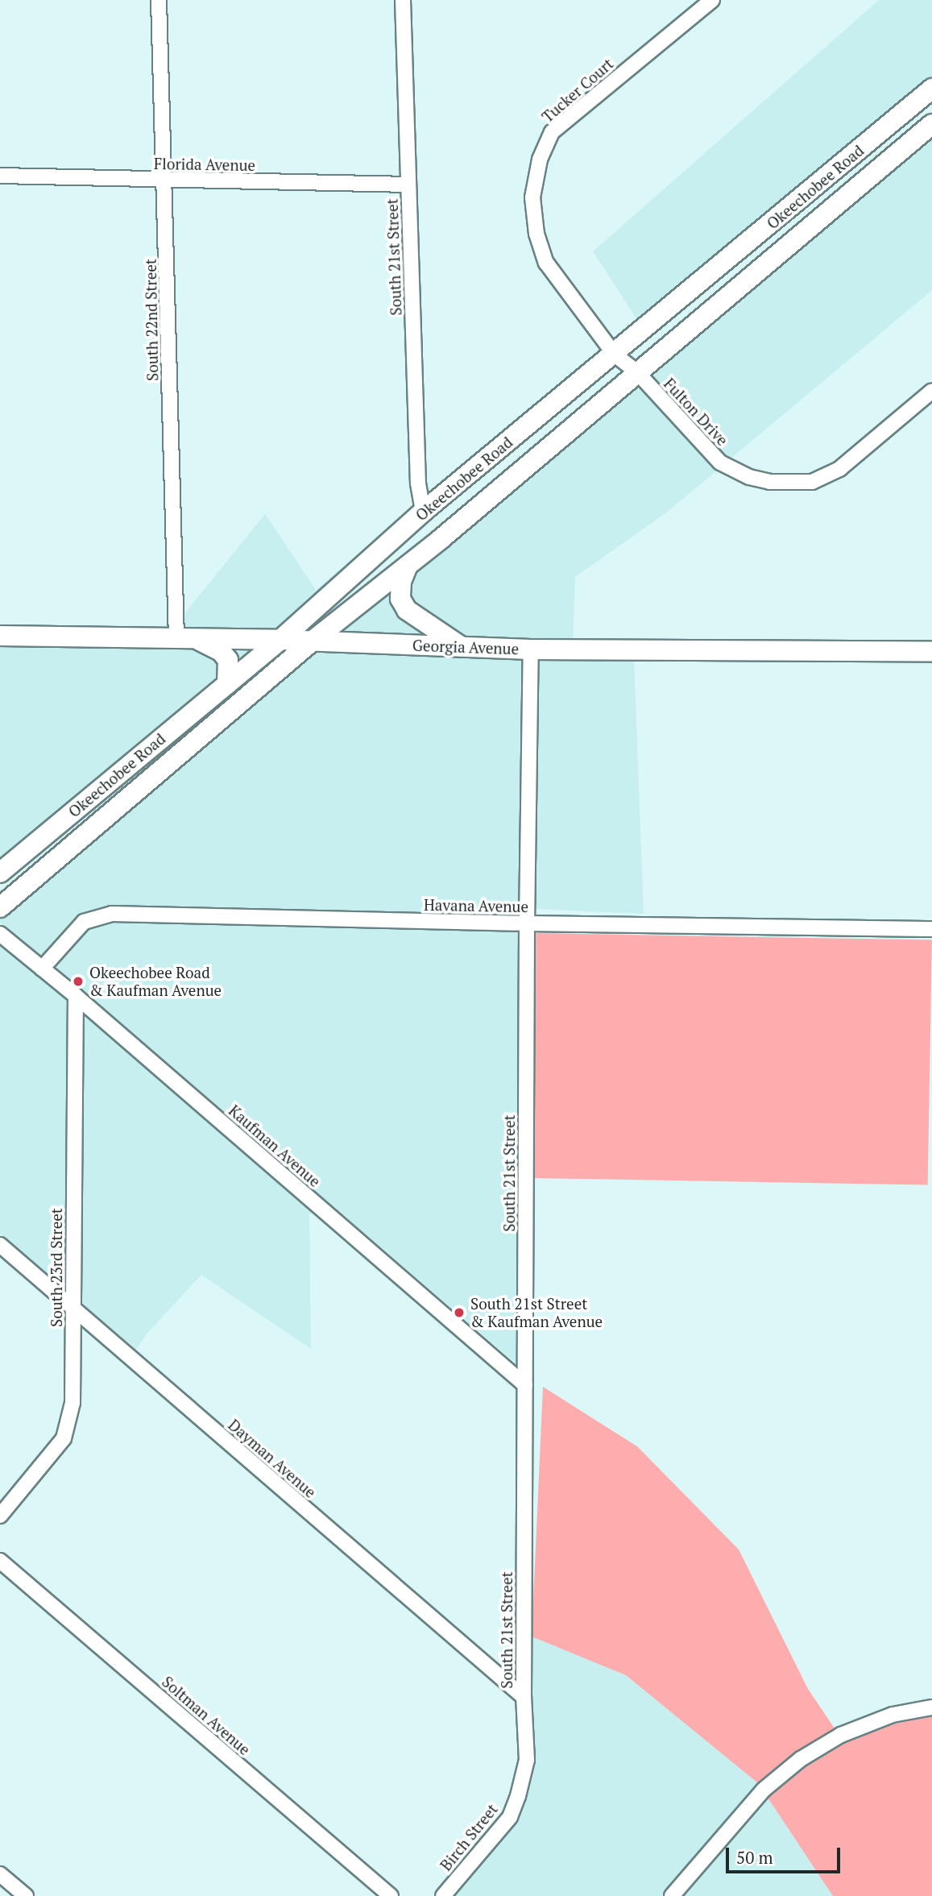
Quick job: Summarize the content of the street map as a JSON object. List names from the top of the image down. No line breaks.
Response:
{"streets":{"main road":["Okeechobee Road","Georgia Avenue"],"street":["Tucker Court","Florida Avenue","South 21st Street","South 22nd Street","Fulton Drive","Havana Avenue","Kaufman Avenue","South 23rd Street","Dayman Avenue","Soltman Avenue","Birch Street"]},"crossings":[["Tucker Court","Okeechobee Road"],["Tucker Court","Fulton Drive"],["Florida Avenue","South 21st Street"],["Florida Avenue","South 22nd Street"],["Okeechobee Road","South 21st Street"],["Okeechobee Road","Fulton Drive"],["Okeechobee Road","Georgia Avenue"],["South 21st Street","Georgia Avenue"],["South 21st Street","Havana Avenue"],["South 21st Street","Kaufman Avenue"],["South 21st Street","Dayman Avenue"],["South 21st Street","Birch Street"],["South 22nd Street","Georgia Avenue"],["Havana Avenue","Kaufman Avenue"],["Kaufman Avenue","South 23rd Street"],["South 23rd Street","Dayman Avenue"],["Dayman Avenue","Birch Street"]],"places":["Okeechobee Road & Kaufman Avenue","South 21st Street & Kaufman Avenue"],"scale_bar":"50 m"}
